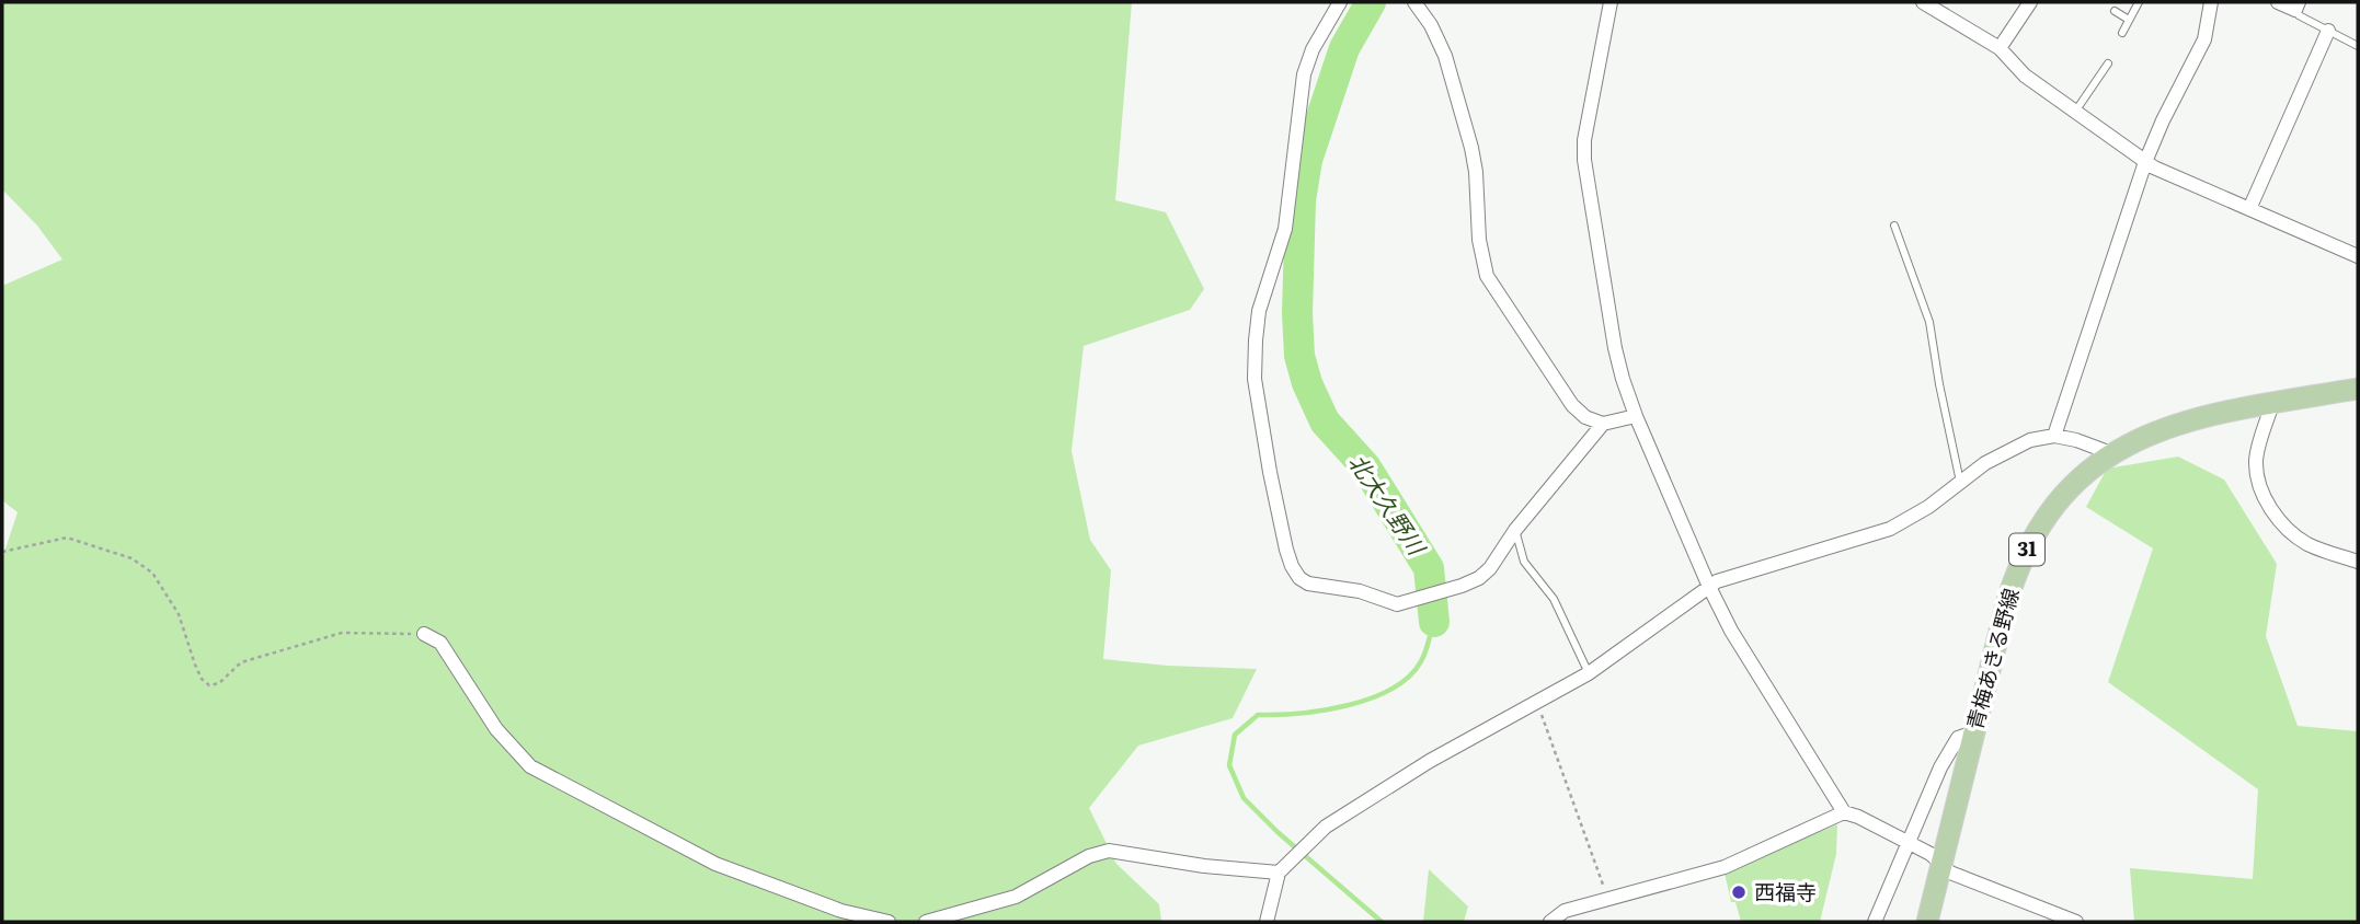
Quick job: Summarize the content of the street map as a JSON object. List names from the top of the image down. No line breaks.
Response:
{"streets":{"main road":["31","青梅あきる野線"]},"water":["北大久野川"],"places":["西福寺"]}
